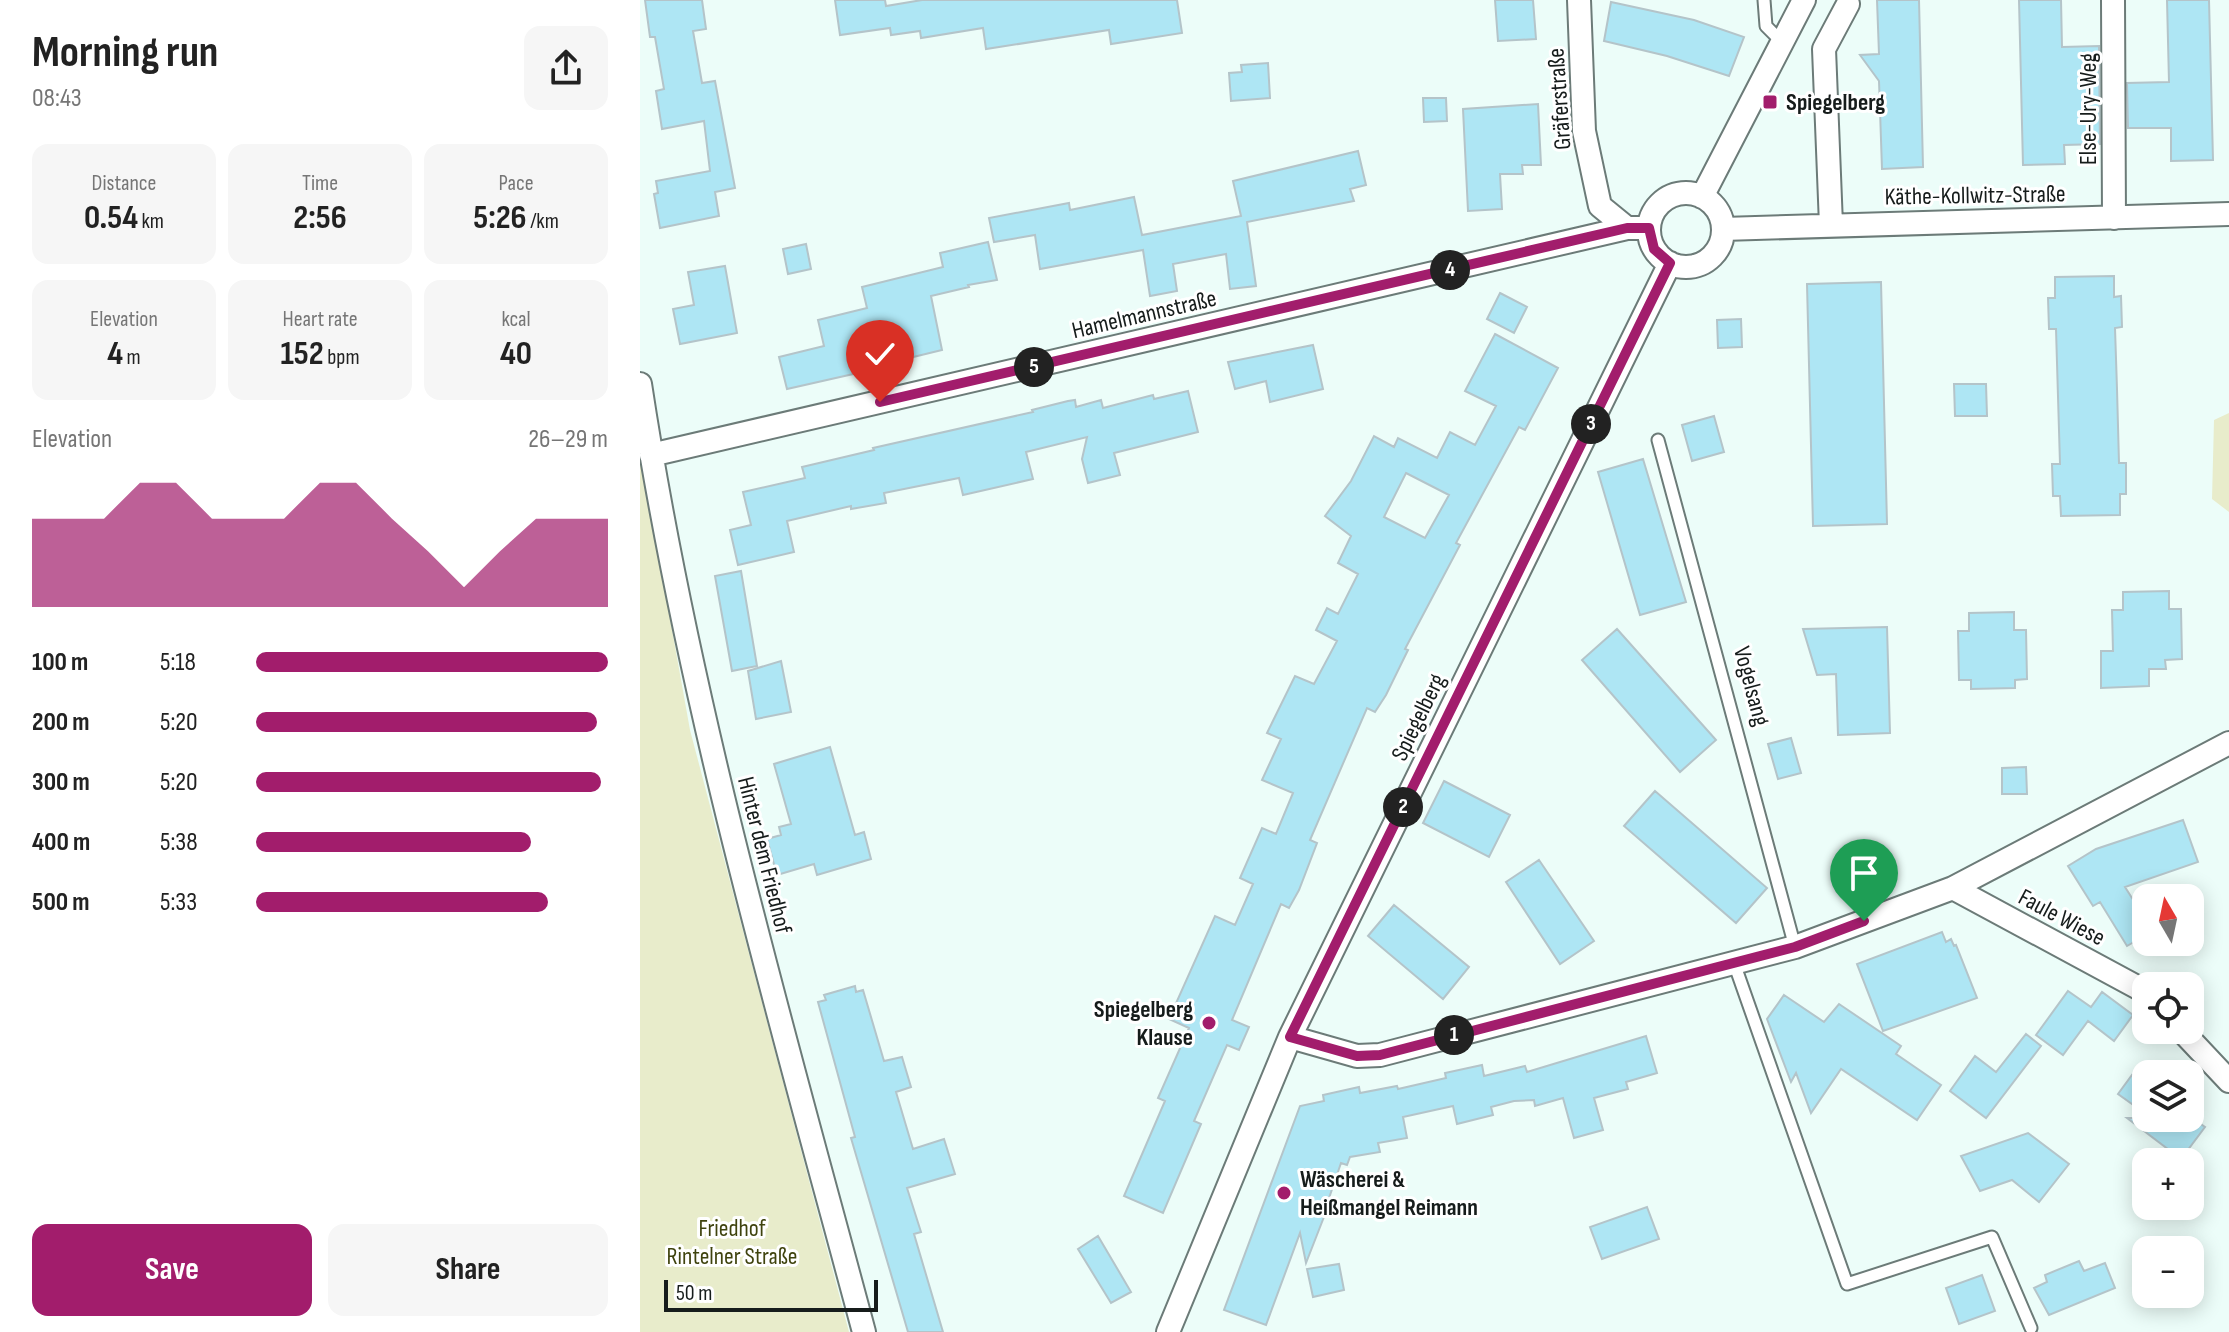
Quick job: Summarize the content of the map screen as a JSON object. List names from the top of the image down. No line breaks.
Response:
{"streets":{"street":["Gräferstraße","Else-Ury-Weg","Käthe-Kollwitz-Straße","Hamelmannstraße","Spiegelberg","Hinter dem Friedhof","Faule Wiese"],"lane":["Vogelsang"]},"crossings":[["Gräferstraße","Käthe-Kollwitz-Straße"],["Gräferstraße","Hamelmannstraße"],["Gräferstraße","Spiegelberg"],["Else-Ury-Weg","Käthe-Kollwitz-Straße"],["Käthe-Kollwitz-Straße","Hamelmannstraße"],["Käthe-Kollwitz-Straße","Spiegelberg"],["Hamelmannstraße","Spiegelberg"],["Hamelmannstraße","Hinter dem Friedhof"]],"parks":["Friedhof Rintelner Straße"],"places":{"transit":["Spiegelberg"],"other":["Spiegelberg Klause","Wäscherei & Heißmangel Reimann"]},"scale_bar":"50 m","north":"top","page":{"heading":["Morning run","08:43"],"stats":[["Distance","0.54 km"],["Time","2:56"],["Pace","5:26 /km"],["Elevation","4 m"],["Heart rate","152 bpm"],["kcal","40"]],"pins":["4","5","3","2","1"],"chart":["Elevation","26–29 m"],"list":[{"name":"100 m","note":"5:18"},{"name":"200 m","note":"5:20"},{"name":"300 m","note":"5:20"},{"name":"400 m","note":"5:38"},{"name":"500 m","note":"5:33"}],"map_buttons":["+","−"],"buttons":["Save","Share"],"scale":"50 m"}}
